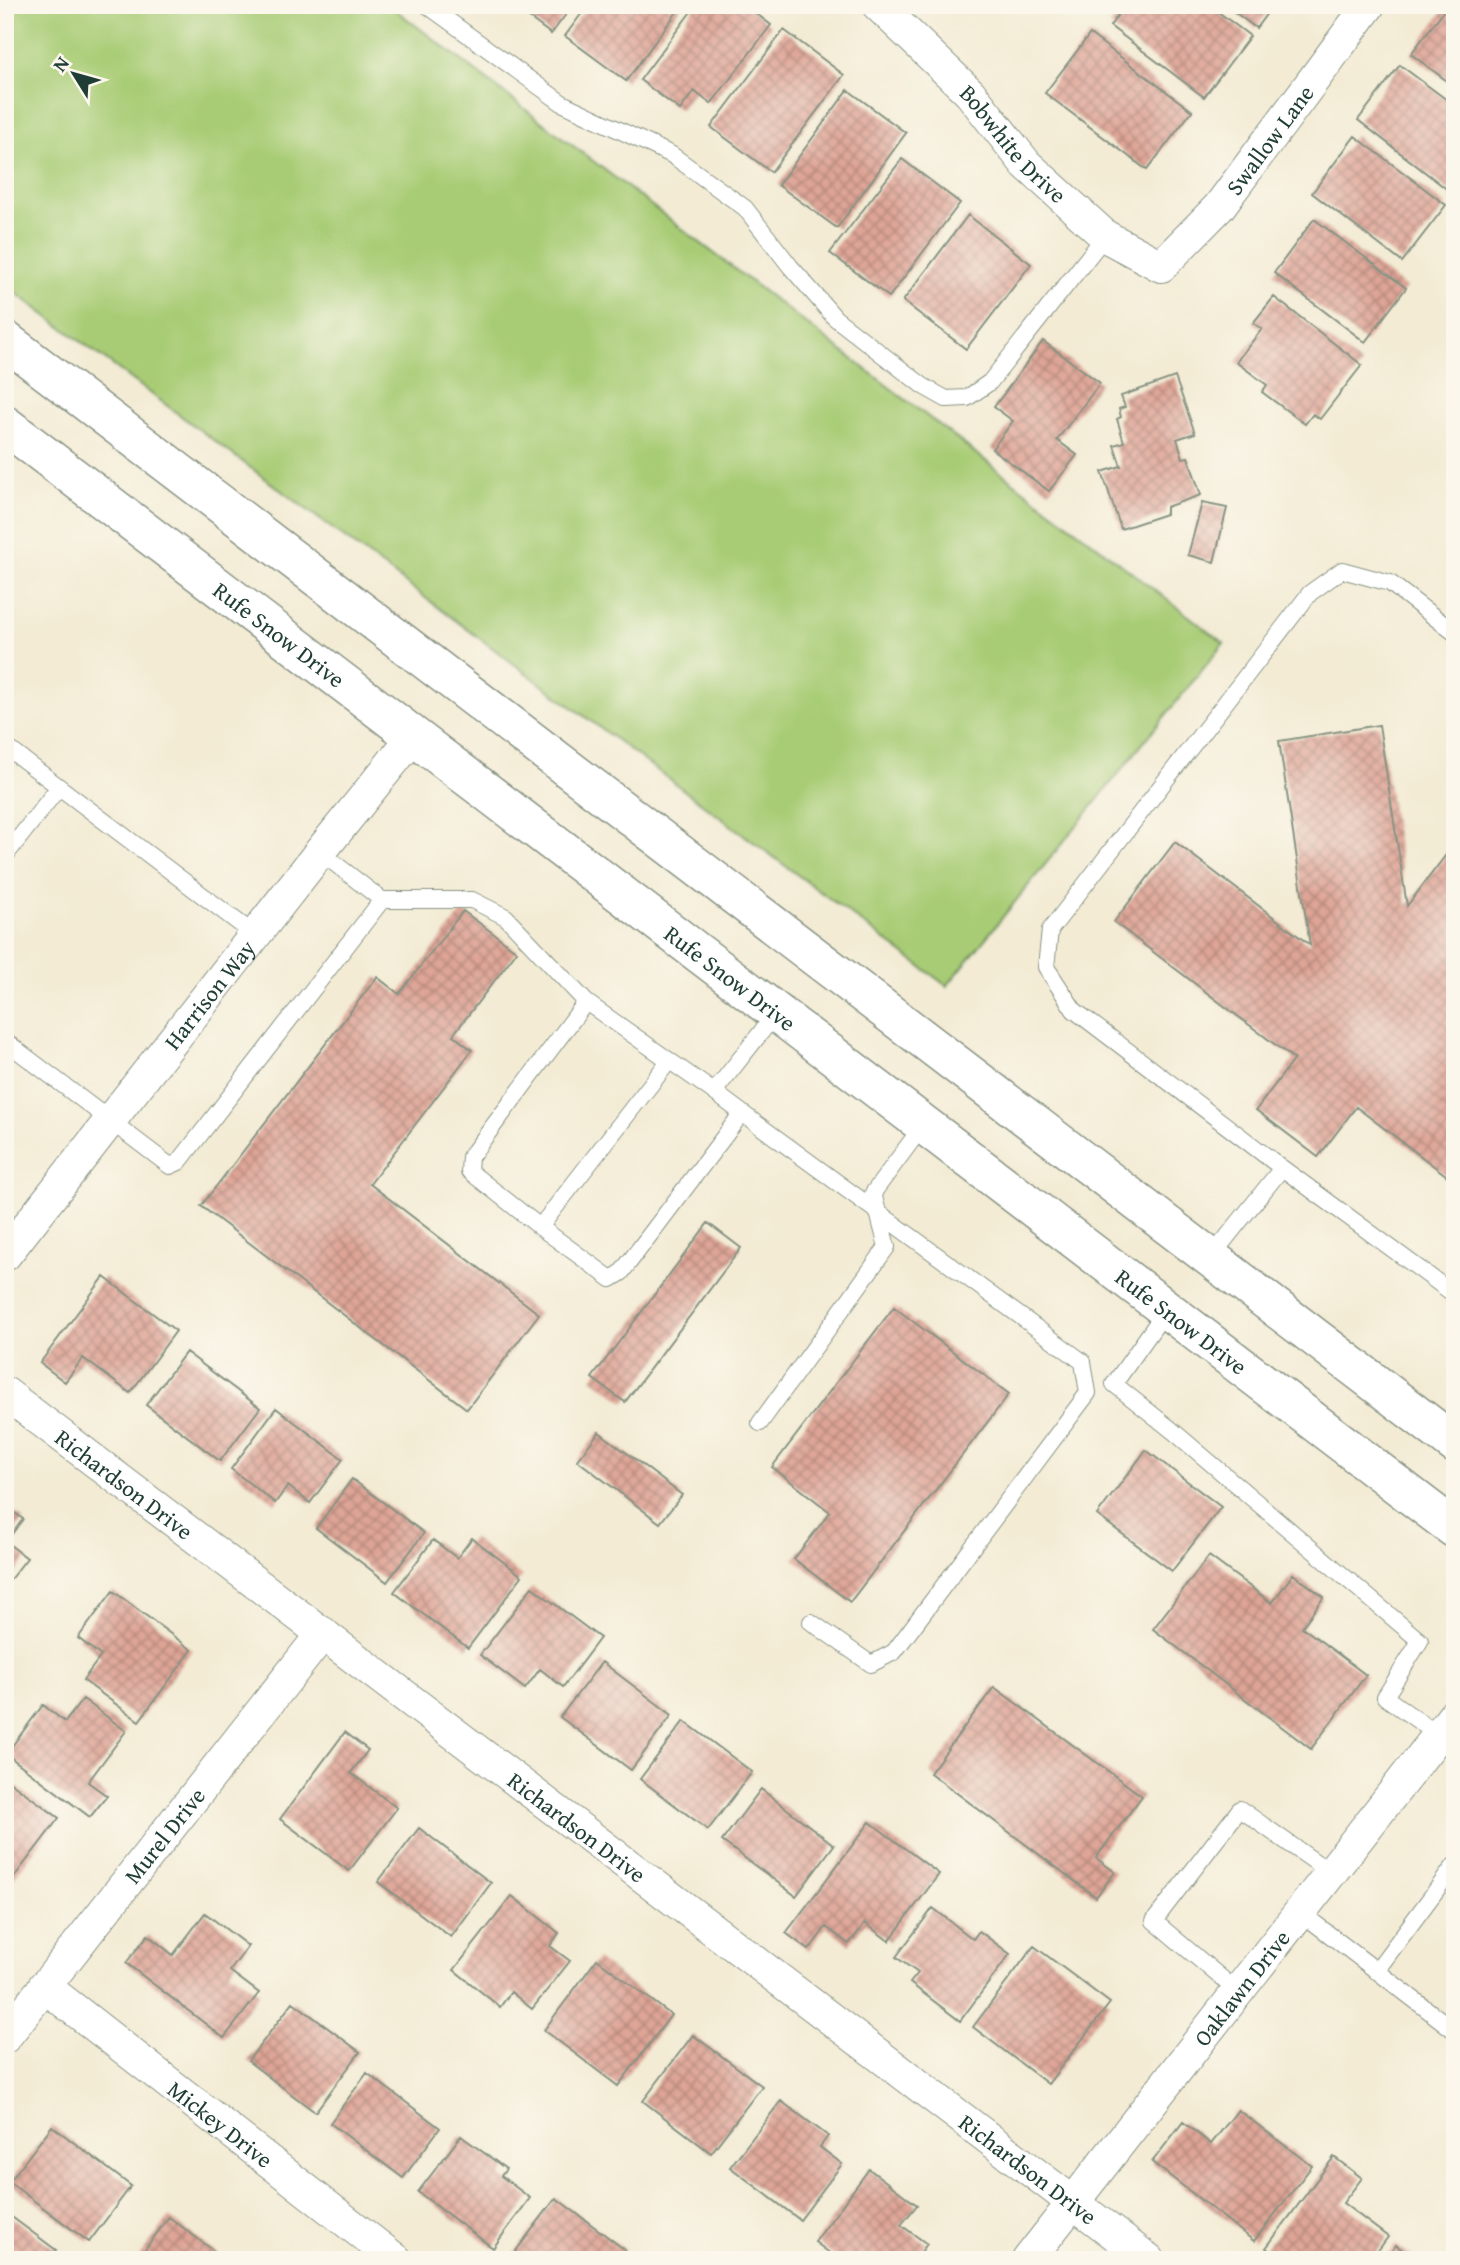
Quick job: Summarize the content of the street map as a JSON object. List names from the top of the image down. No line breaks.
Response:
{"streets":{"main road":["Rufe Snow Drive"],"street":["Swallow Lane","Bobwhite Drive","Harrison Way","Richardson Drive","Murel Drive","Oaklawn Drive","Mickey Drive"]},"crossings":[["Swallow Lane","Bobwhite Drive"],["Rufe Snow Drive","Harrison Way"],["Richardson Drive","Murel Drive"],["Richardson Drive","Oaklawn Drive"],["Murel Drive","Mickey Drive"]],"north":"top left"}
